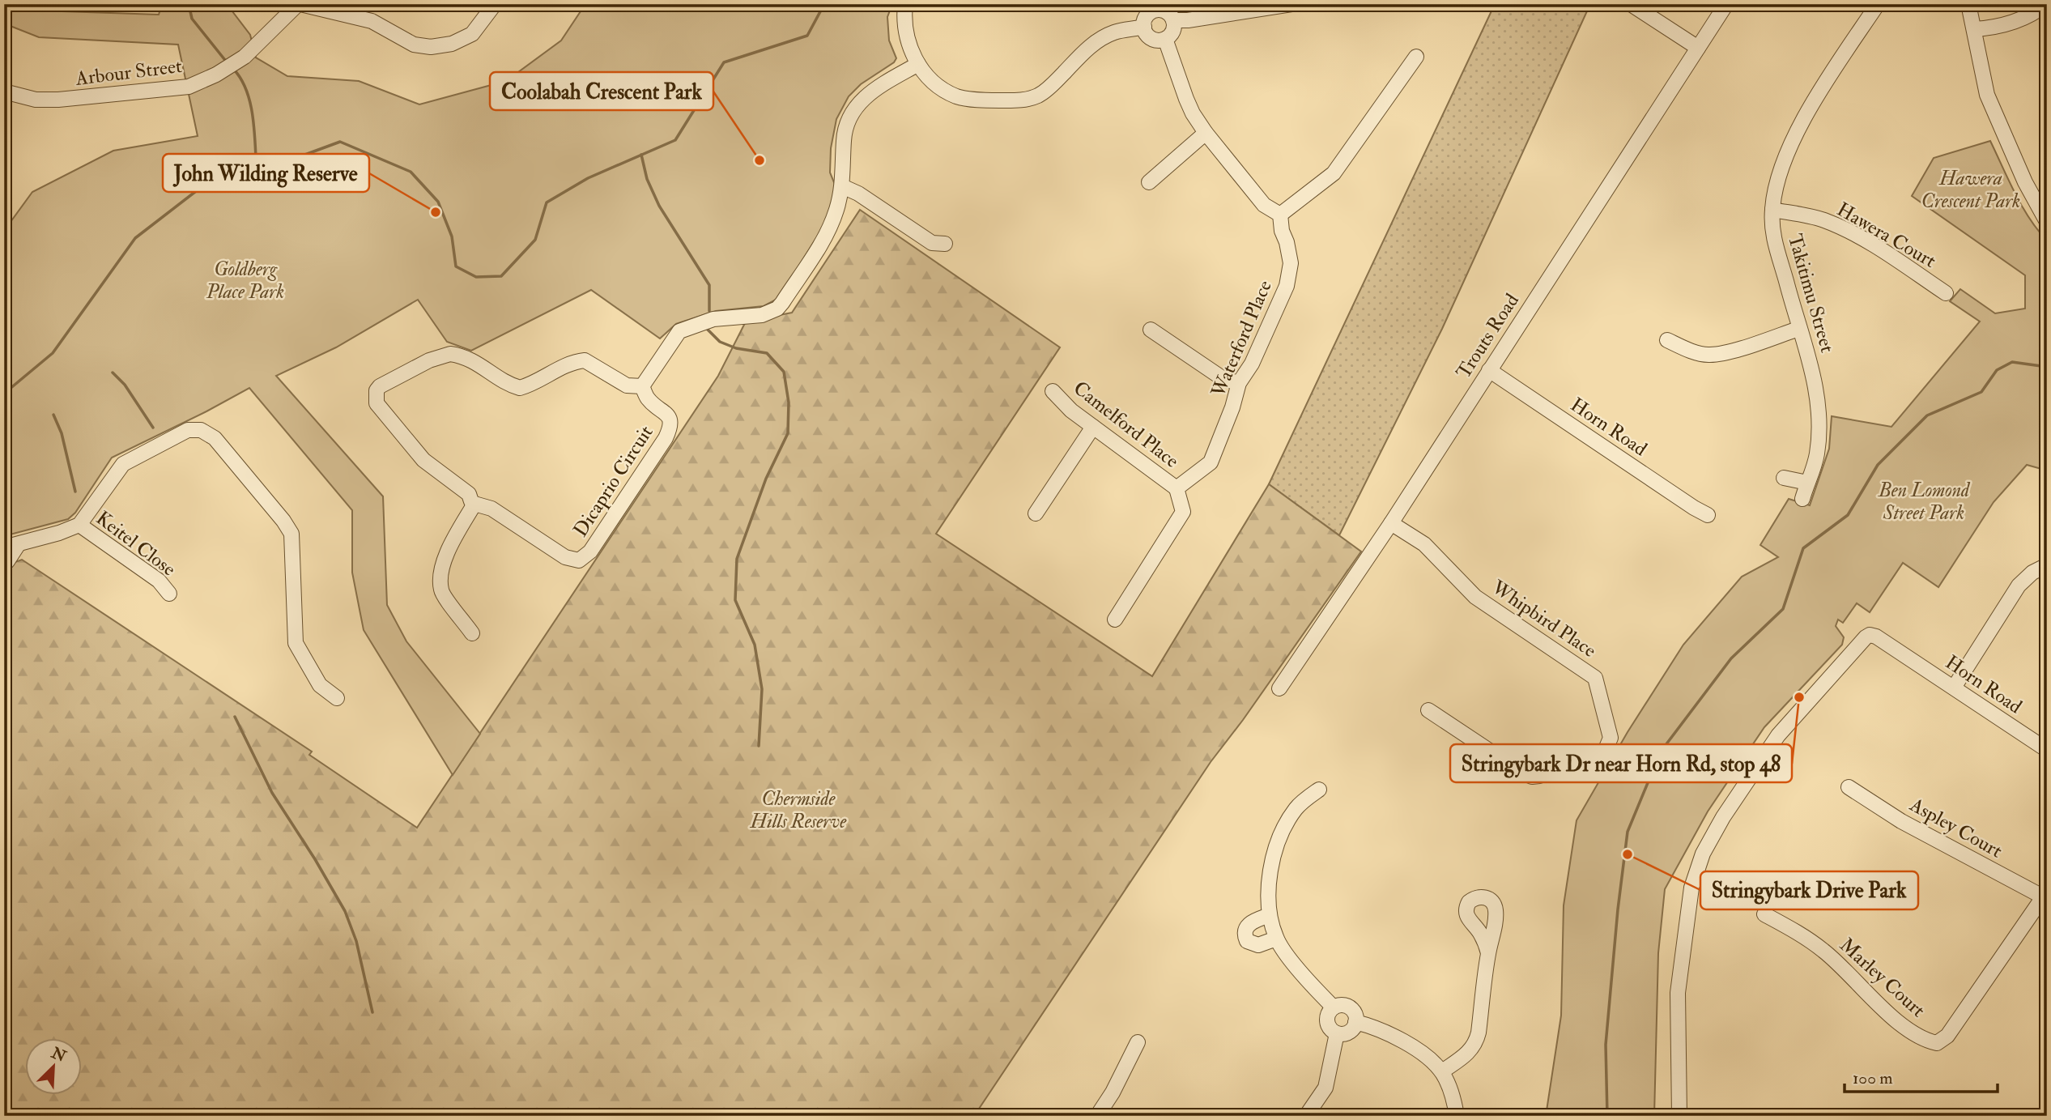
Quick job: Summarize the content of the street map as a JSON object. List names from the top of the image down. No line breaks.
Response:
{"streets":{"street":["Arbour Street","Hawera Court","Takitimu Street","Trouts Road","Waterford Place","Camelford Place","Horn Road","Dicaprio Circuit","Keitel Close","Whipbird Place","Aspley Court","Marley Court"]},"crossings":[["Hawera Court","Takitimu Street"],["Trouts Road","Horn Road"],["Trouts Road","Whipbird Place"],["Waterford Place","Camelford Place"],["Aspley Court","Marley Court"]],"parks":["Hawera Crescent Park","Goldberg Place Park","Ben Lomond Street Park","Chermside Hills Reserve"],"places":["Coolabah Crescent Park","John Wilding Reserve","Stringybark Dr near Horn Rd, stop 48","Stringybark Drive Park"],"scale_bar":"100 m","north":"top right"}
